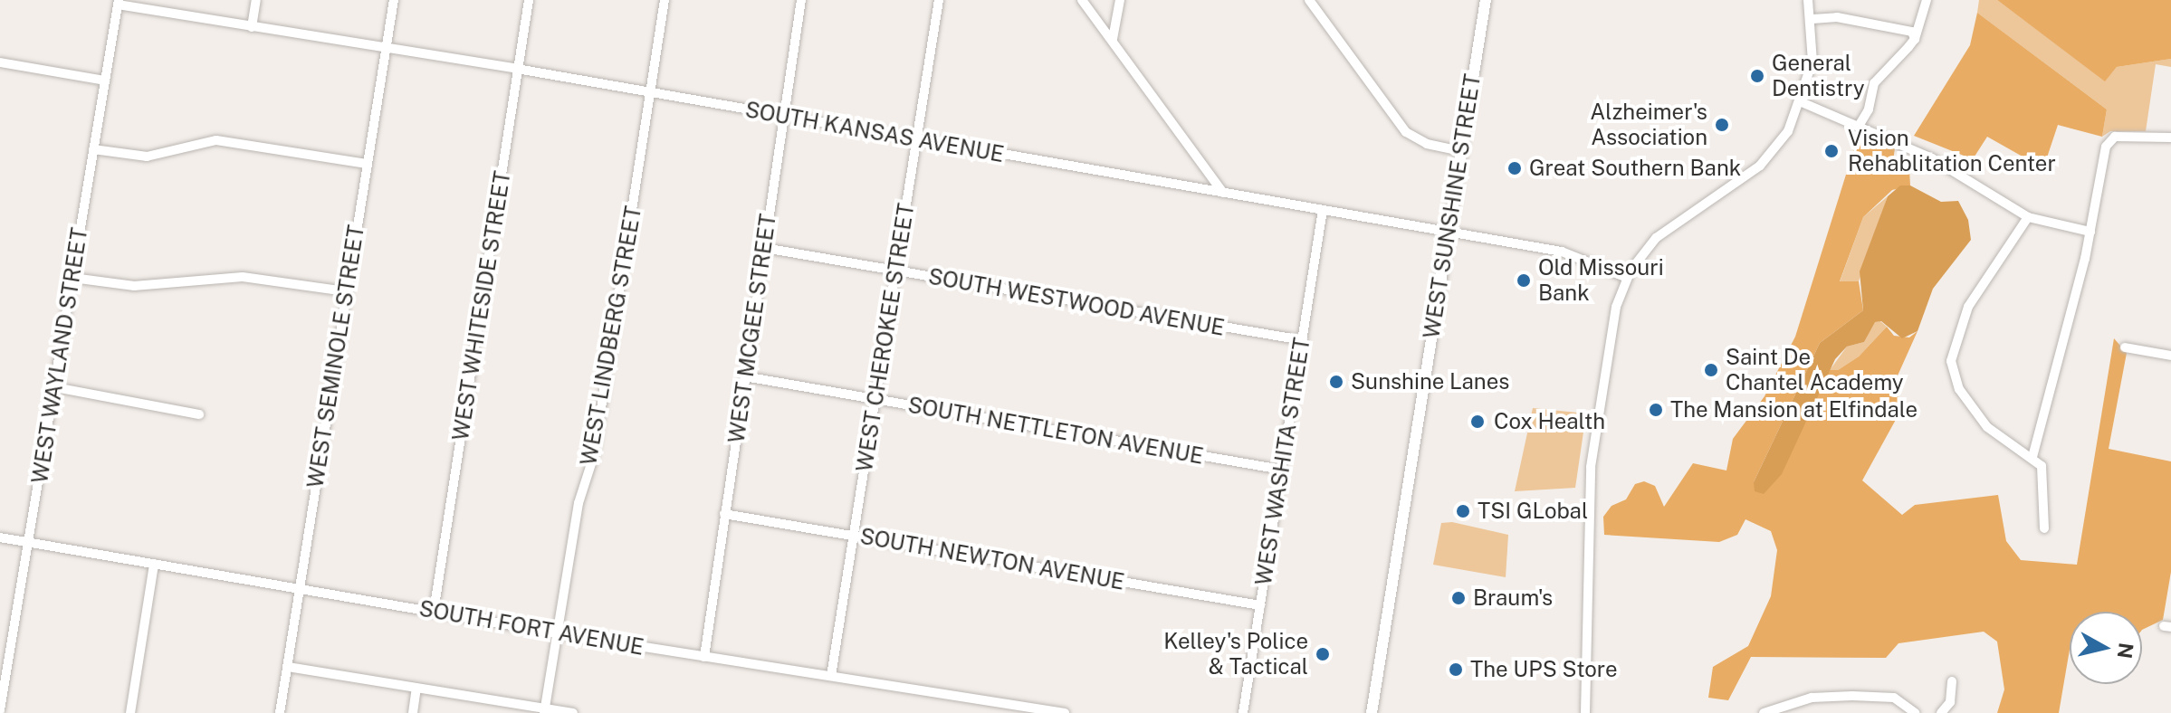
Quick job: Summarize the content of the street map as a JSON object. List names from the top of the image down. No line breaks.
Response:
{"streets":{"main road":["WEST SUNSHINE STREET"],"street":["SOUTH KANSAS AVENUE","SOUTH WESTWOOD AVENUE","WEST WHITESIDE STREET","WEST MCGEE STREET","WEST LINDBERG STREET","WEST CHEROKEE STREET","WEST WAYLAND STREET","WEST SEMINOLE STREET","SOUTH NETTLETON AVENUE","WEST WASHITA STREET","SOUTH NEWTON AVENUE","SOUTH FORT AVENUE"]},"crossings":[["SOUTH KANSAS AVENUE","WEST SUNSHINE STREET"],["SOUTH KANSAS AVENUE","WEST WHITESIDE STREET"],["SOUTH KANSAS AVENUE","WEST MCGEE STREET"],["SOUTH KANSAS AVENUE","WEST LINDBERG STREET"],["SOUTH KANSAS AVENUE","WEST CHEROKEE STREET"],["SOUTH KANSAS AVENUE","WEST WAYLAND STREET"],["SOUTH KANSAS AVENUE","WEST SEMINOLE STREET"],["SOUTH KANSAS AVENUE","WEST WASHITA STREET"],["SOUTH WESTWOOD AVENUE","WEST MCGEE STREET"],["SOUTH WESTWOOD AVENUE","WEST CHEROKEE STREET"],["SOUTH WESTWOOD AVENUE","WEST WASHITA STREET"],["WEST WHITESIDE STREET","SOUTH FORT AVENUE"],["WEST MCGEE STREET","SOUTH NETTLETON AVENUE"],["WEST MCGEE STREET","SOUTH NEWTON AVENUE"],["WEST MCGEE STREET","SOUTH FORT AVENUE"],["WEST LINDBERG STREET","SOUTH FORT AVENUE"],["WEST CHEROKEE STREET","SOUTH NETTLETON AVENUE"],["WEST CHEROKEE STREET","SOUTH NEWTON AVENUE"],["WEST CHEROKEE STREET","SOUTH FORT AVENUE"],["WEST WAYLAND STREET","SOUTH FORT AVENUE"],["WEST SEMINOLE STREET","SOUTH FORT AVENUE"],["SOUTH NETTLETON AVENUE","WEST WASHITA STREET"],["WEST WASHITA STREET","SOUTH NEWTON AVENUE"]],"places":["General Dentistry","Alzheimer's Association","Vision Rehablitation Center","Great Southern Bank","Old Missouri Bank","Saint De Chantel Academy","Sunshine Lanes","The Mansion at Elfindale","Cox Health","TSI GLobal","Braum's","Kelley's Police & Tactical","The UPS Store"],"north":"right"}
